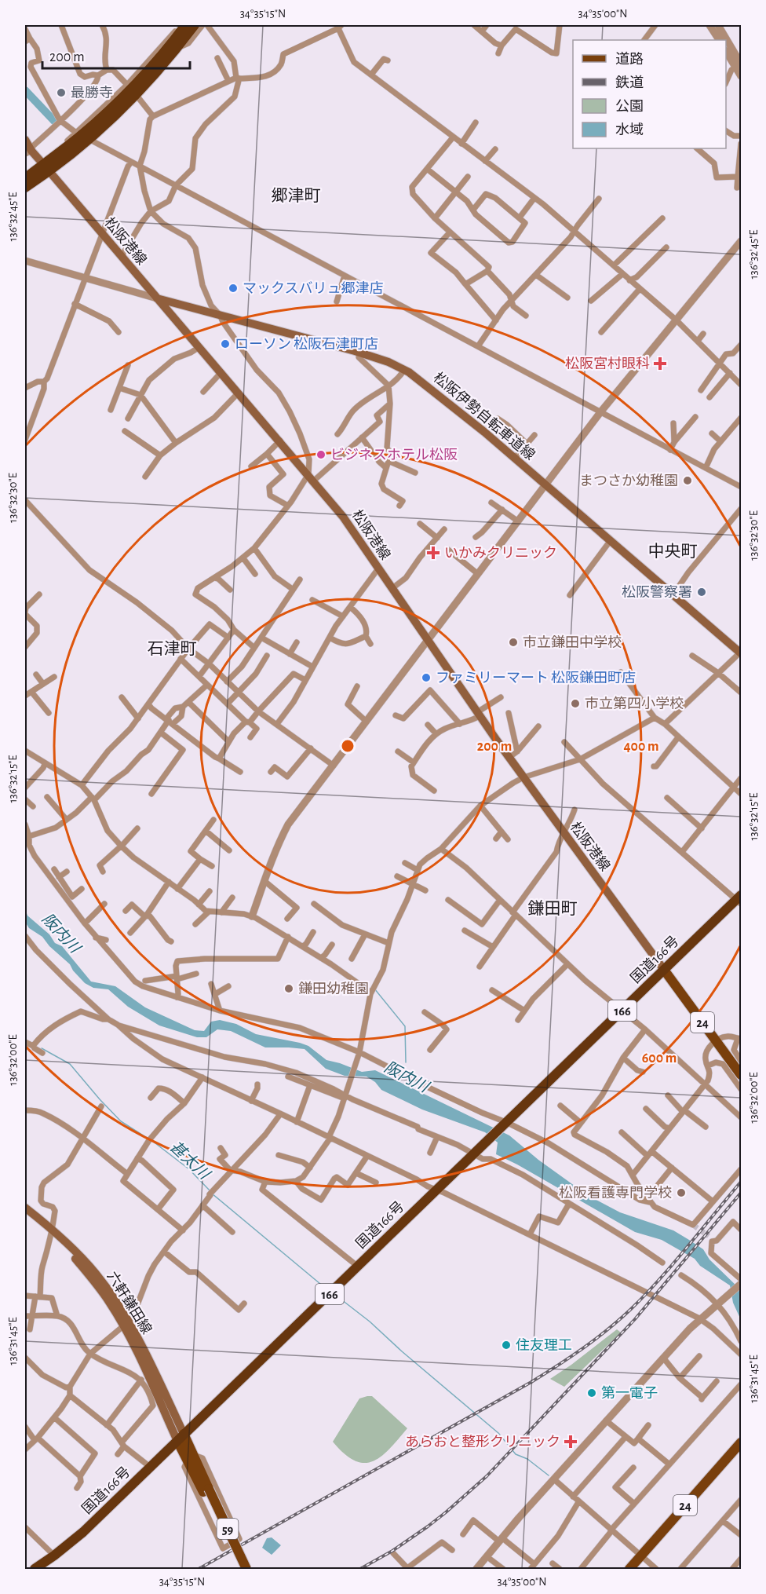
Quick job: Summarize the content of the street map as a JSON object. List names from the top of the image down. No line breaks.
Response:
{"streets":{"highway":["国道166号","166"],"main road":["松阪港線","松阪伊勢自転車道線","24","六軒鎌田線","59"]},"crossings":[["松阪港線","松阪伊勢自転車道線"],["松阪港線","国道166号"],["松阪港線","24"],["国道166号","24"],["国道166号","六軒鎌田線"],["国道166号","59"],["六軒鎌田線","59"]],"districts":["郷津町","中央町","石津町","鎌田町"],"water":["阪内川","甚太川"],"places":{"other":["最勝寺","マックスバリュ郷津店","ローソン 松阪石津町店","ビジネスホテル松阪","まつさか幼稚園","松阪警察署","市立鎌田中学校","ファミリーマート 松阪鎌田町店","市立第四小学校","鎌田幼稚園","松阪看護専門学校","住友理工","第一電子"],"health":["松阪宮村眼科","いかみクリニック","あらおと整形クリニック"]},"legend":["道路","鉄道","公園","水域"],"scale_bar":"200 m","coordinates":["34°35'15\"N","34°35'00\"N","136°32'45\"E","136°32'30\"E","136°32'15\"E","136°32'00\"E","136°31'45\"E"],"rings":["200 m","400 m","600 m"]}
